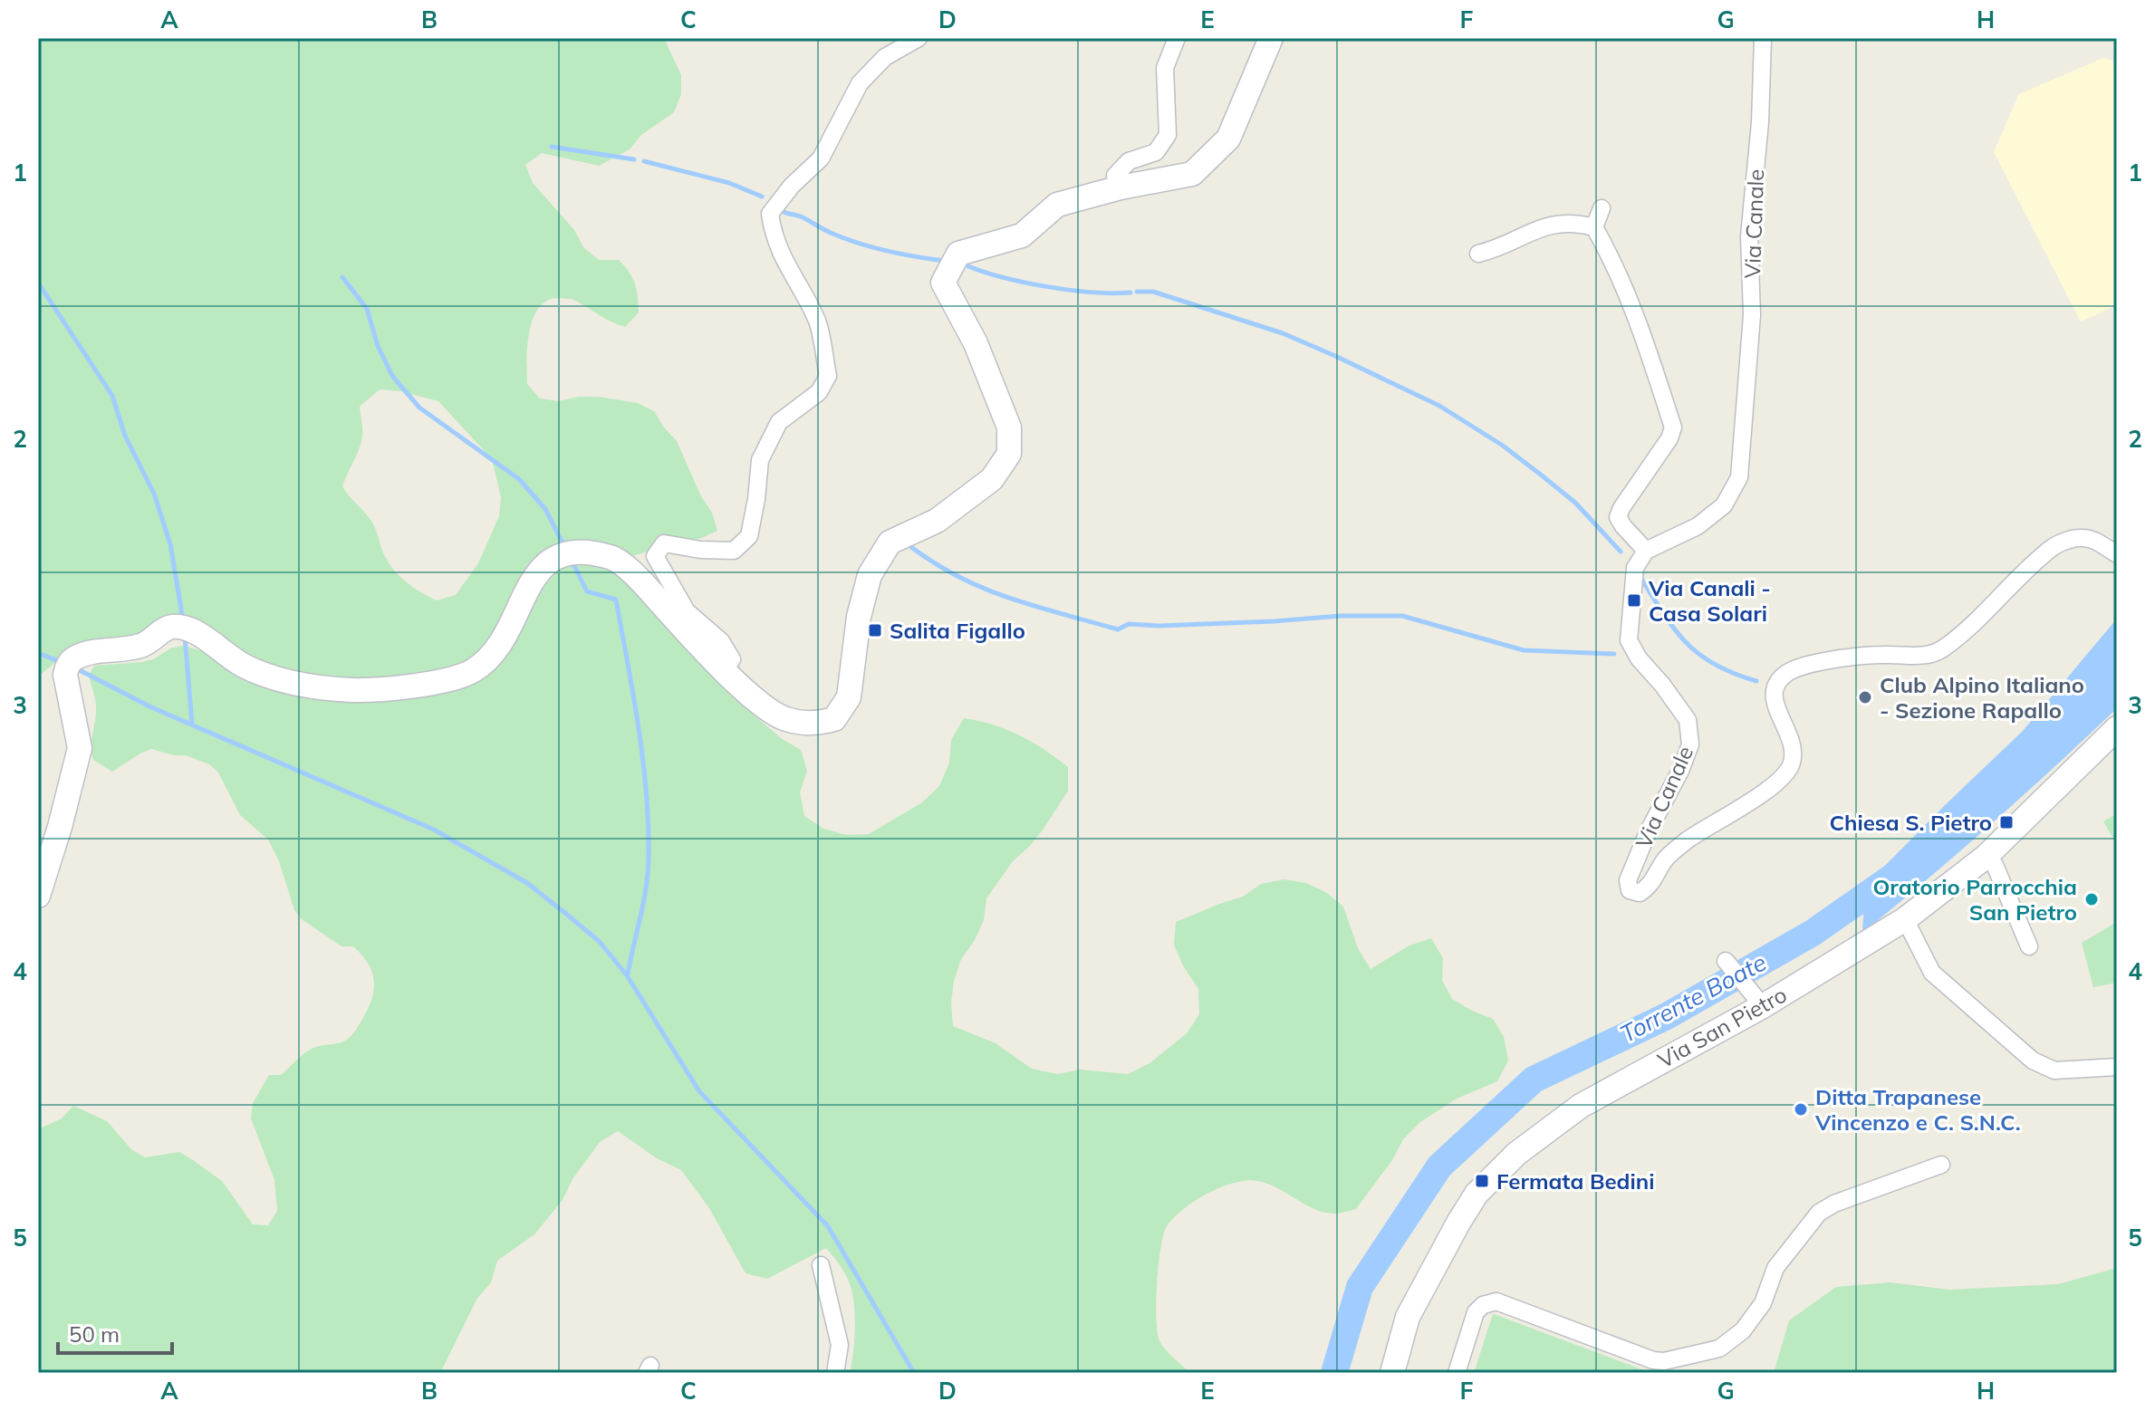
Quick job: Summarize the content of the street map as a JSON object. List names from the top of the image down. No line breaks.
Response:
{"streets":{"street":["Via Canale","Via San Pietro"]},"water":["Torrente Boate"],"places":{"transit":["Via Canali - Casa Solari","Salita Figallo","Chiesa S. Pietro","Fermata Bedini"],"other":["Club Alpino Italiano - Sezione Rapallo","Oratorio Parrocchia San Pietro","Ditta Trapanese Vincenzo e C. S.N.C."]},"scale_bar":"50 m","grid":{"columns":["A","B","C","D","E","F","G","H"],"rows":["1","2","3","4","5"]}}
